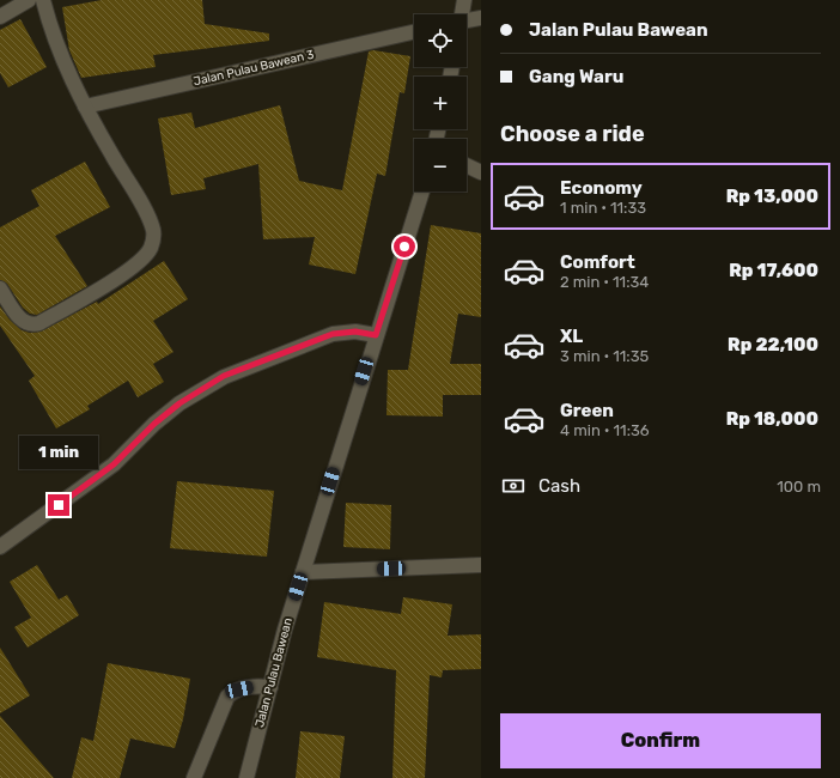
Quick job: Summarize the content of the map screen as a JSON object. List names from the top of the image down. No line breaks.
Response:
{"streets":{"street":["Jalan Pulau Bawean 3","Jalan Pulau Bawean"]},"page":{"banner":["Jalan Pulau Bawean","Gang Waru"],"map_buttons":["+","−"],"heading":"Choose a ride","list":[{"name":"Economy","note":"1 min · 11:33","value":"Rp 13,000"},{"name":"Comfort","note":"2 min · 11:34","value":"Rp 17,600"},{"name":"XL","note":"3 min · 11:35","value":"Rp 22,100"},{"name":"Green","note":"4 min · 11:36","value":"Rp 18,000"}],"bubble":"1 min","pay":["Cash","100 m"],"buttons":"Confirm"}}
